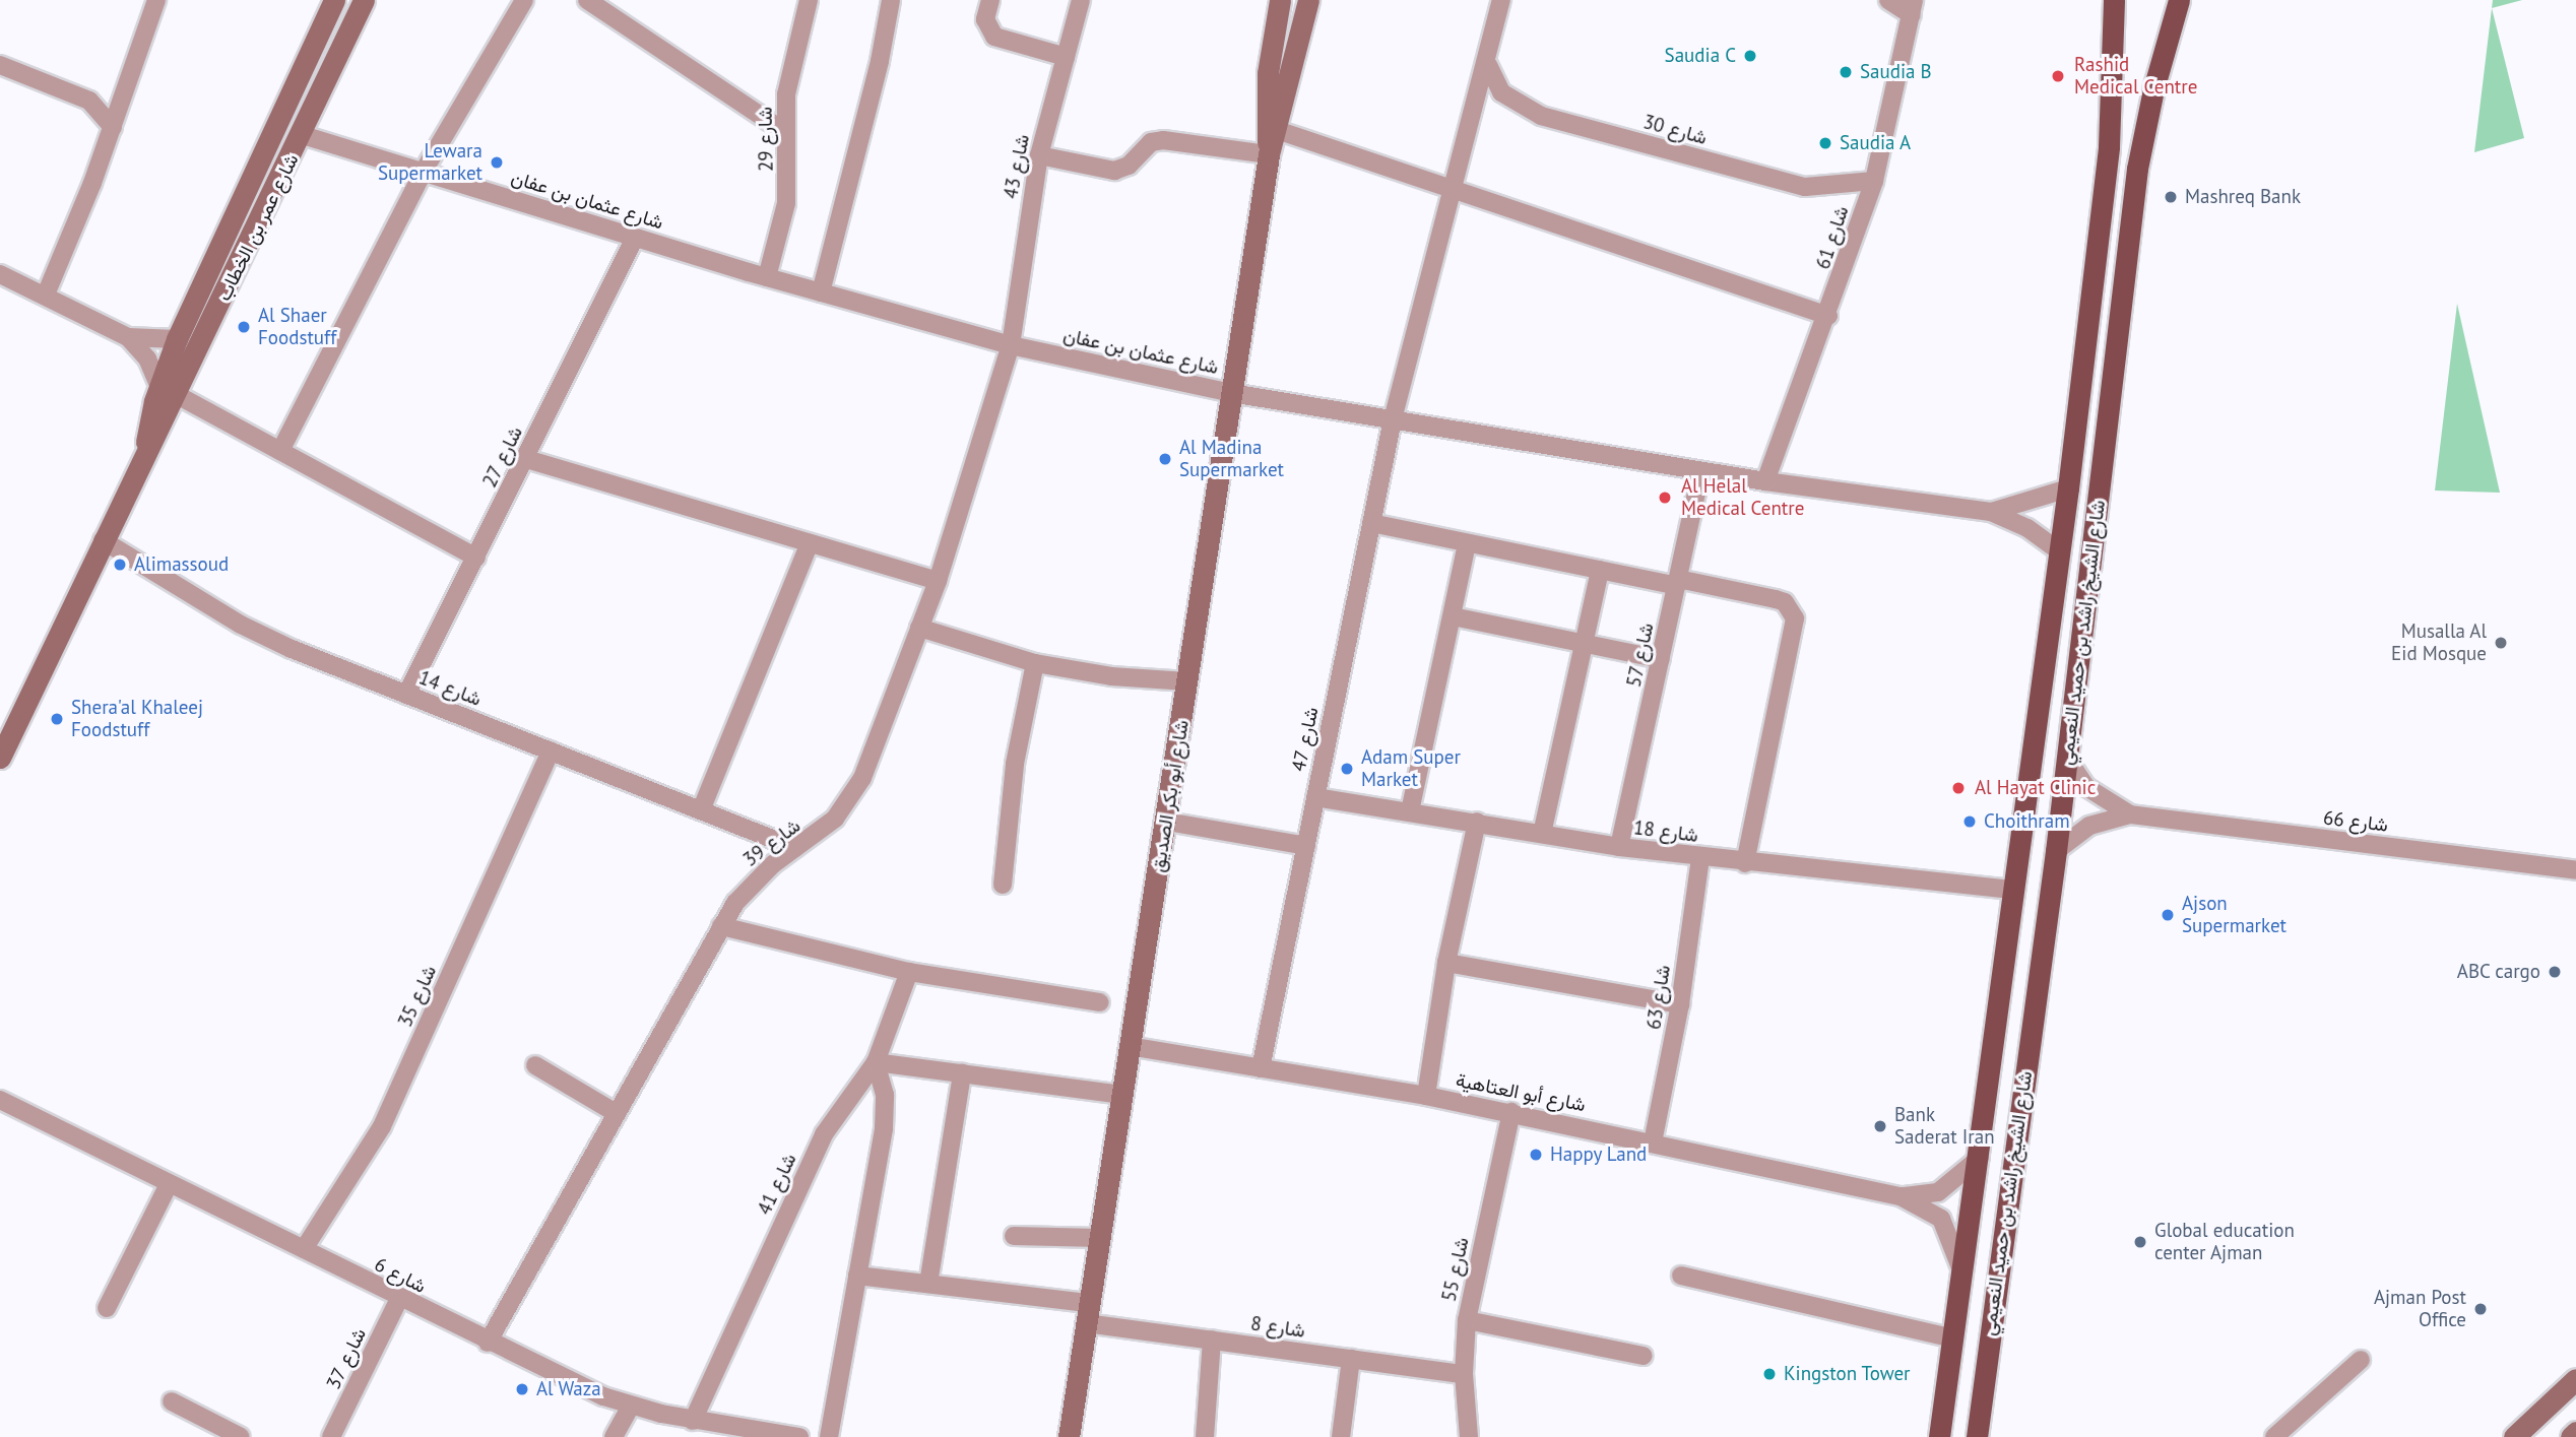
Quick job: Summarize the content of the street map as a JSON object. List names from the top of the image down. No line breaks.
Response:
{"streets":{"main road":["شارع الشيخ راشد بن حميد النعيمي"],"street":["شارع 30","شارع 29","شارع 43","شارع عثمان بن عفان","شارع عمر بن الخطاب","شارع 61","شارع 27","شارع 57","شارع 14","شارع 47","شارع أبو بكر الصديق","شارع 66","شارع 18","شارع 39","شارع 35","شارع 63","شارع أبو العتاهية","شارع 41","شارع 55","شارع 6","شارع 8","شارع 37"]},"crossings":[["شارع 30","شارع 61"],["شارع 30","شارع 47"],["شارع 29","شارع عثمان بن عفان"],["شارع 43","شارع عثمان بن عفان"],["شارع 43","شارع 39"],["شارع عثمان بن عفان","شارع عمر بن الخطاب"],["شارع عثمان بن عفان","شارع 61"],["شارع عثمان بن عفان","شارع 27"],["شارع عثمان بن عفان","شارع الشيخ راشد بن حميد النعيمي"],["شارع عثمان بن عفان","شارع 57"],["شارع عثمان بن عفان","شارع 47"],["شارع عثمان بن عفان","شارع أبو بكر الصديق"],["شارع عثمان بن عفان","شارع 39"],["شارع عمر بن الخطاب","شارع 14"],["شارع 27","شارع 14"],["شارع الشيخ راشد بن حميد النعيمي","شارع 66"],["شارع الشيخ راشد بن حميد النعيمي","شارع 18"],["شارع الشيخ راشد بن حميد النعيمي","شارع أبو العتاهية"],["شارع 57","شارع 18"],["شارع 14","شارع 39"],["شارع 14","شارع 35"],["شارع 47","شارع 18"],["شارع 47","شارع أبو العتاهية"],["شارع أبو بكر الصديق","شارع أبو العتاهية"],["شارع أبو بكر الصديق","شارع 8"],["شارع 18","شارع 63"],["شارع 39","شارع 6"],["شارع 35","شارع 6"],["شارع 63","شارع أبو العتاهية"],["شارع أبو العتاهية","شارع 55"],["شارع 41","شارع 6"],["شارع 55","شارع 8"],["شارع 6","شارع 37"]],"places":["Saudia C","Saudia B","Rashid Medical Centre","Saudia A","Lewara Supermarket","Mashreq Bank","Al Shaer Foodstuff","Al Madina Supermarket","Al Helal Medical Centre","Alimassoud","Musalla Al Eid Mosque","Shera'al Khaleej Foodstuff","Adam Super Market","Al Hayat Clinic","Choithram","Ajson Supermarket","ABC cargo","Bank Saderat Iran","Happy Land","Global education center Ajman","Ajman Post Office","Kingston Tower","Al Waza"]}
